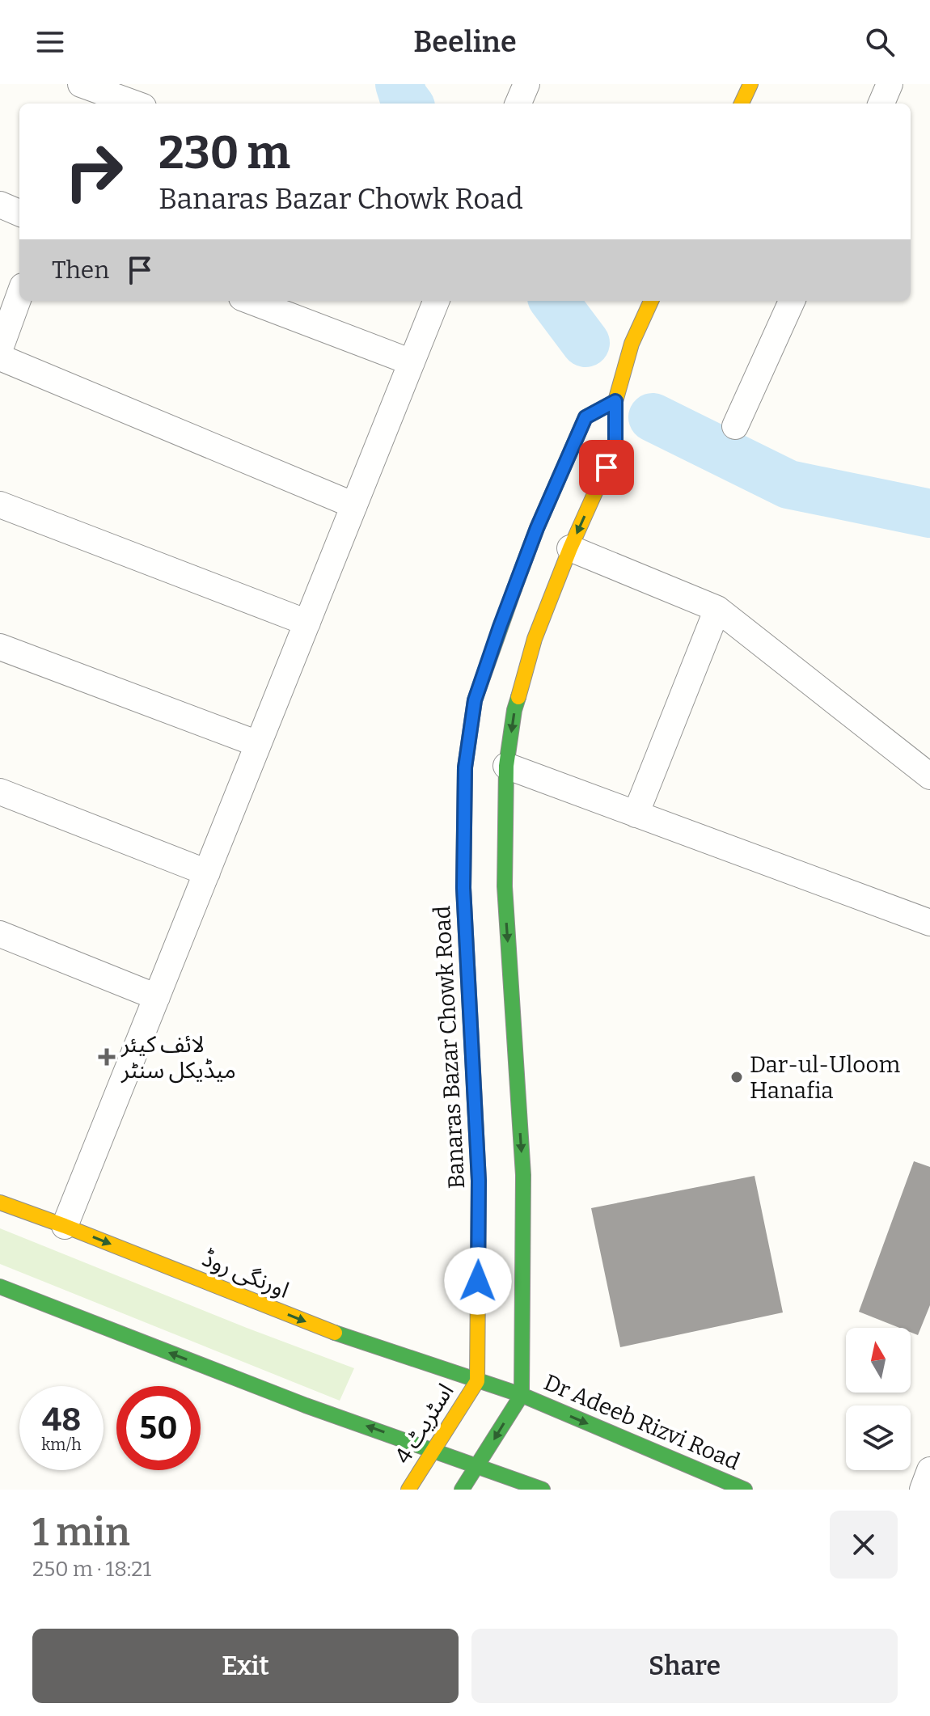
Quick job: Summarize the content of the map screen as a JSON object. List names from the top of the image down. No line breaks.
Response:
{"streets":{"main road":["Banaras Bazar Chowk Road","اورنگی روڈ","Dr Adeeb Rizvi Road","اسٹریٹ 4"]},"crossings":[["Banaras Bazar Chowk Road","اورنگی روڈ"],["Banaras Bazar Chowk Road","اسٹریٹ 4"],["اورنگی روڈ","Dr Adeeb Rizvi Road"],["اورنگی روڈ","اسٹریٹ 4"]],"one_way":["Dr Adeeb Rizvi Road"],"places":{"health":["لائف کیئر میڈیکل سنٹر"],"other":["Dar-ul-Uloom Hanafia"]},"north":"top","page":{"header":"Beeline","turn":["230 m","Banaras Bazar Chowk Road"],"then":"Then","speed":"48 km/h","limit":"50","heading":["1 min","250 m · 18:21"],"buttons":["Exit","Share"]}}
